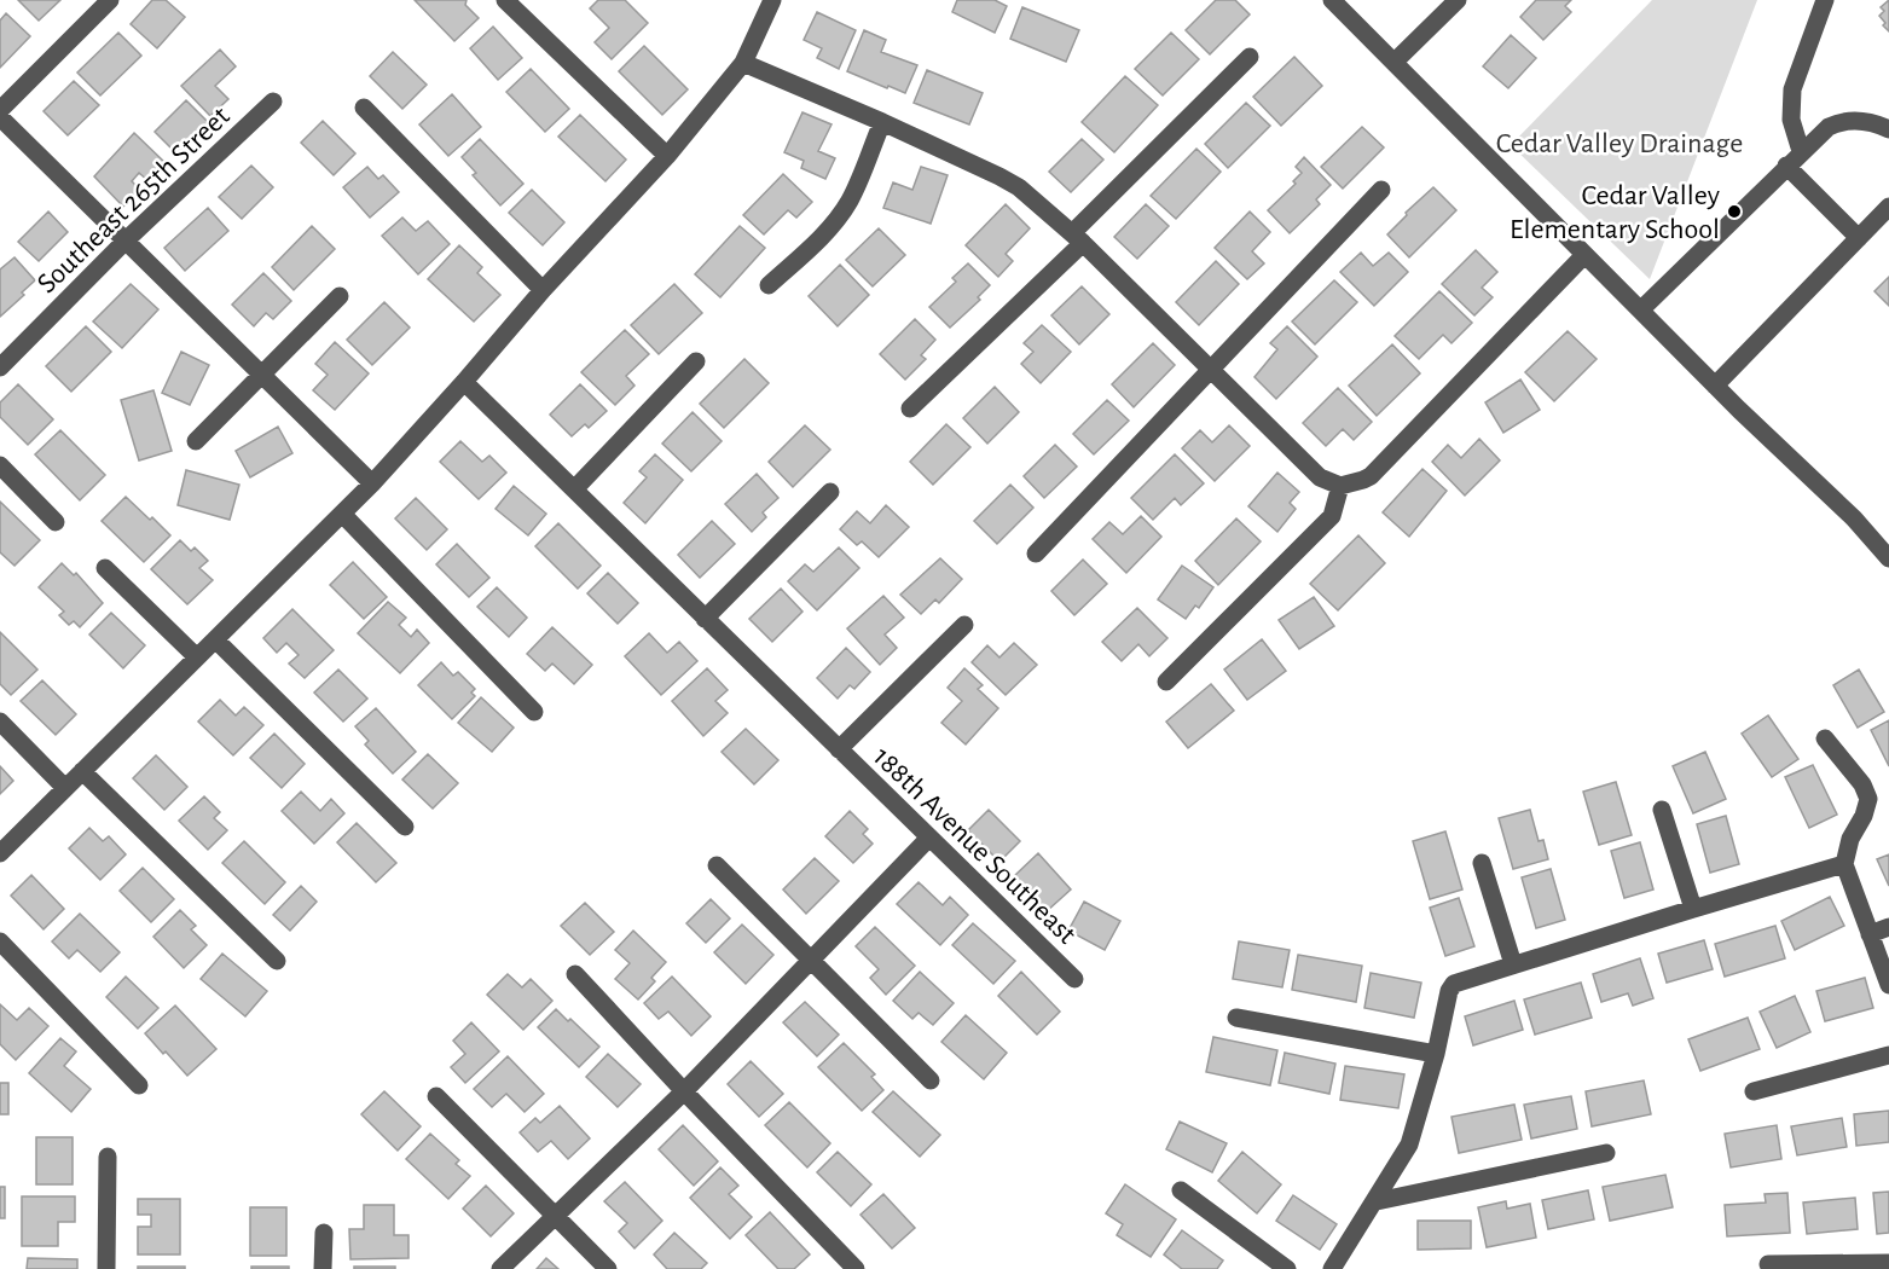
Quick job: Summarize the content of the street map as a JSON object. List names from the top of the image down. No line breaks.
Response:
{"streets":{"street":["Southeast 265th Street","188th Avenue Southeast"]},"parks":["Cedar Valley Drainage"],"places":["Cedar Valley Elementary School"]}
